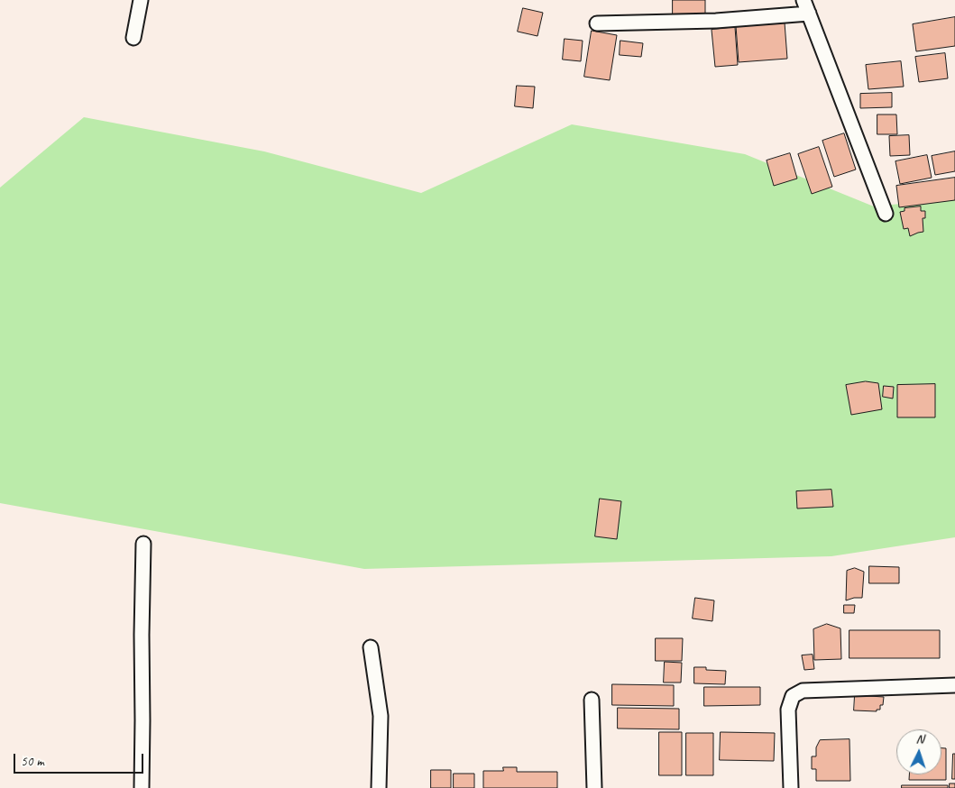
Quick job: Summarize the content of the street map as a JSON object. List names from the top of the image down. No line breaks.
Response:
{"scale_bar":"50 m","north":"top"}
